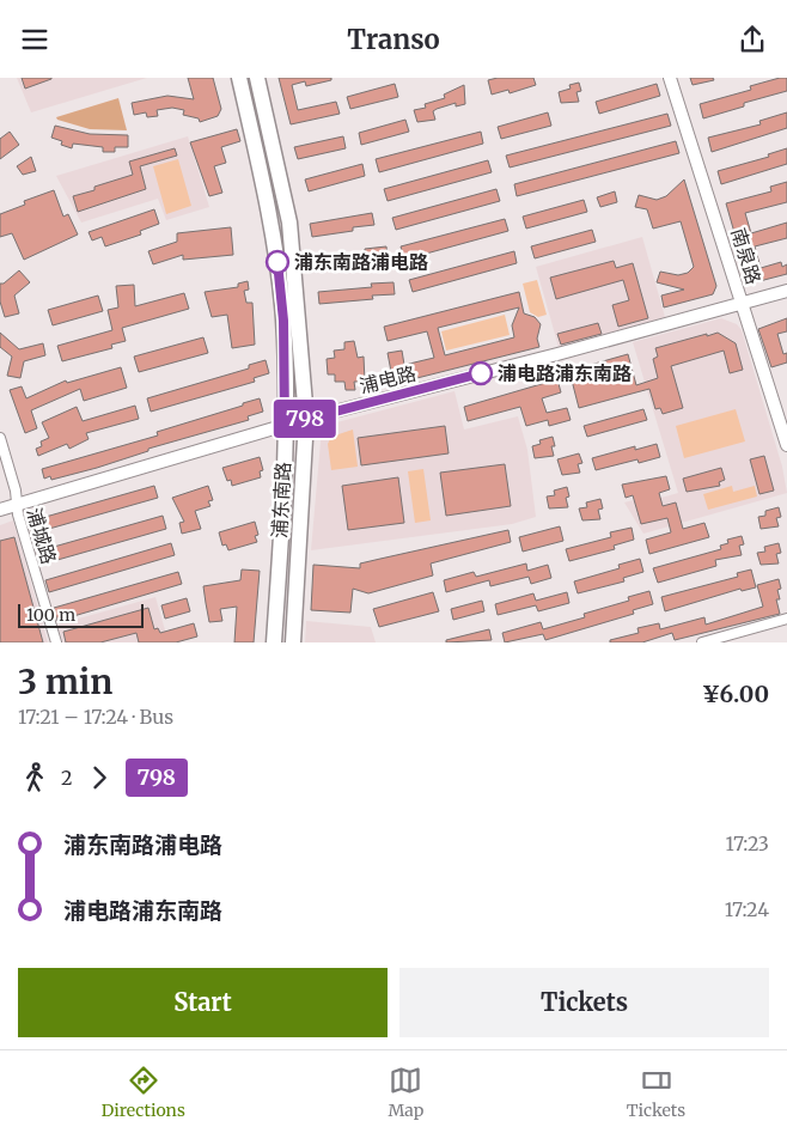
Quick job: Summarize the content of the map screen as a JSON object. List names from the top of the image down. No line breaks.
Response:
{"streets":{"main road":["浦东南路"],"street":["南泉路","浦电路","浦城路"]},"crossings":[["南泉路","浦电路"],["浦电路","浦东南路"],["浦电路","浦城路"]],"places":["浦东南路浦电路","浦电路浦东南路"],"lines":["bus line 798"],"scale_bar":"100 m","page":{"header":"Transo","on_map":"798","scale":"100 m","heading":["3 min","17:21 – 17:24 · Bus","¥6.00"],"legs":["2","798"],"list":[{"name":"浦东南路浦电路","value":"17:23"},{"name":"浦电路浦东南路","value":"17:24"}],"buttons":["Start","Tickets"],"tabs":["Directions","Map","Tickets"]}}
